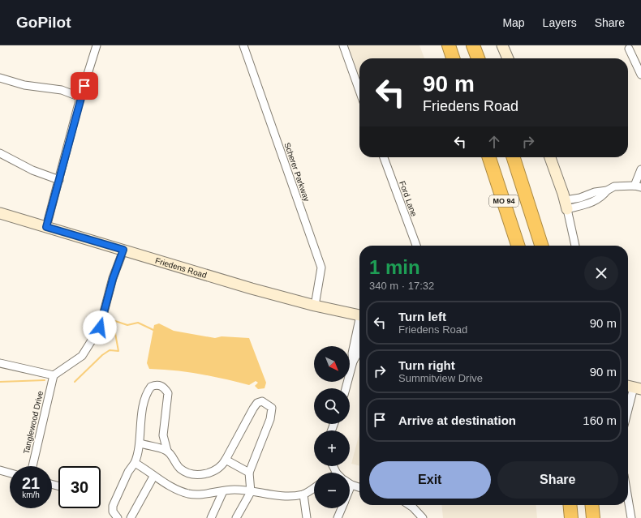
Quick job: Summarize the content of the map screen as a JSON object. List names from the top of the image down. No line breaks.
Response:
{"streets":{"highway":["MO 94"],"main road":["Friedens Road"],"street":["Scherer Parkway","Ford Lane","Tanglewood Drive"]},"crossings":[["Scherer Parkway","Friedens Road"]],"north":"bottom right","page":{"header":"GoPilot","nav":["Map","Layers","Share"],"turn":["90 m","Friedens Road"],"heading":["1 min","340 m · 17:32"],"list":[{"name":"Turn left","note":"Friedens Road","value":"90 m"},{"name":"Turn right","note":"Summitview Drive","value":"90 m"},{"name":"Arrive at destination","value":"160 m"}],"map_buttons":["+","−"],"buttons":["Exit","Share"],"speed":"21 km/h","limit":"30"}}
